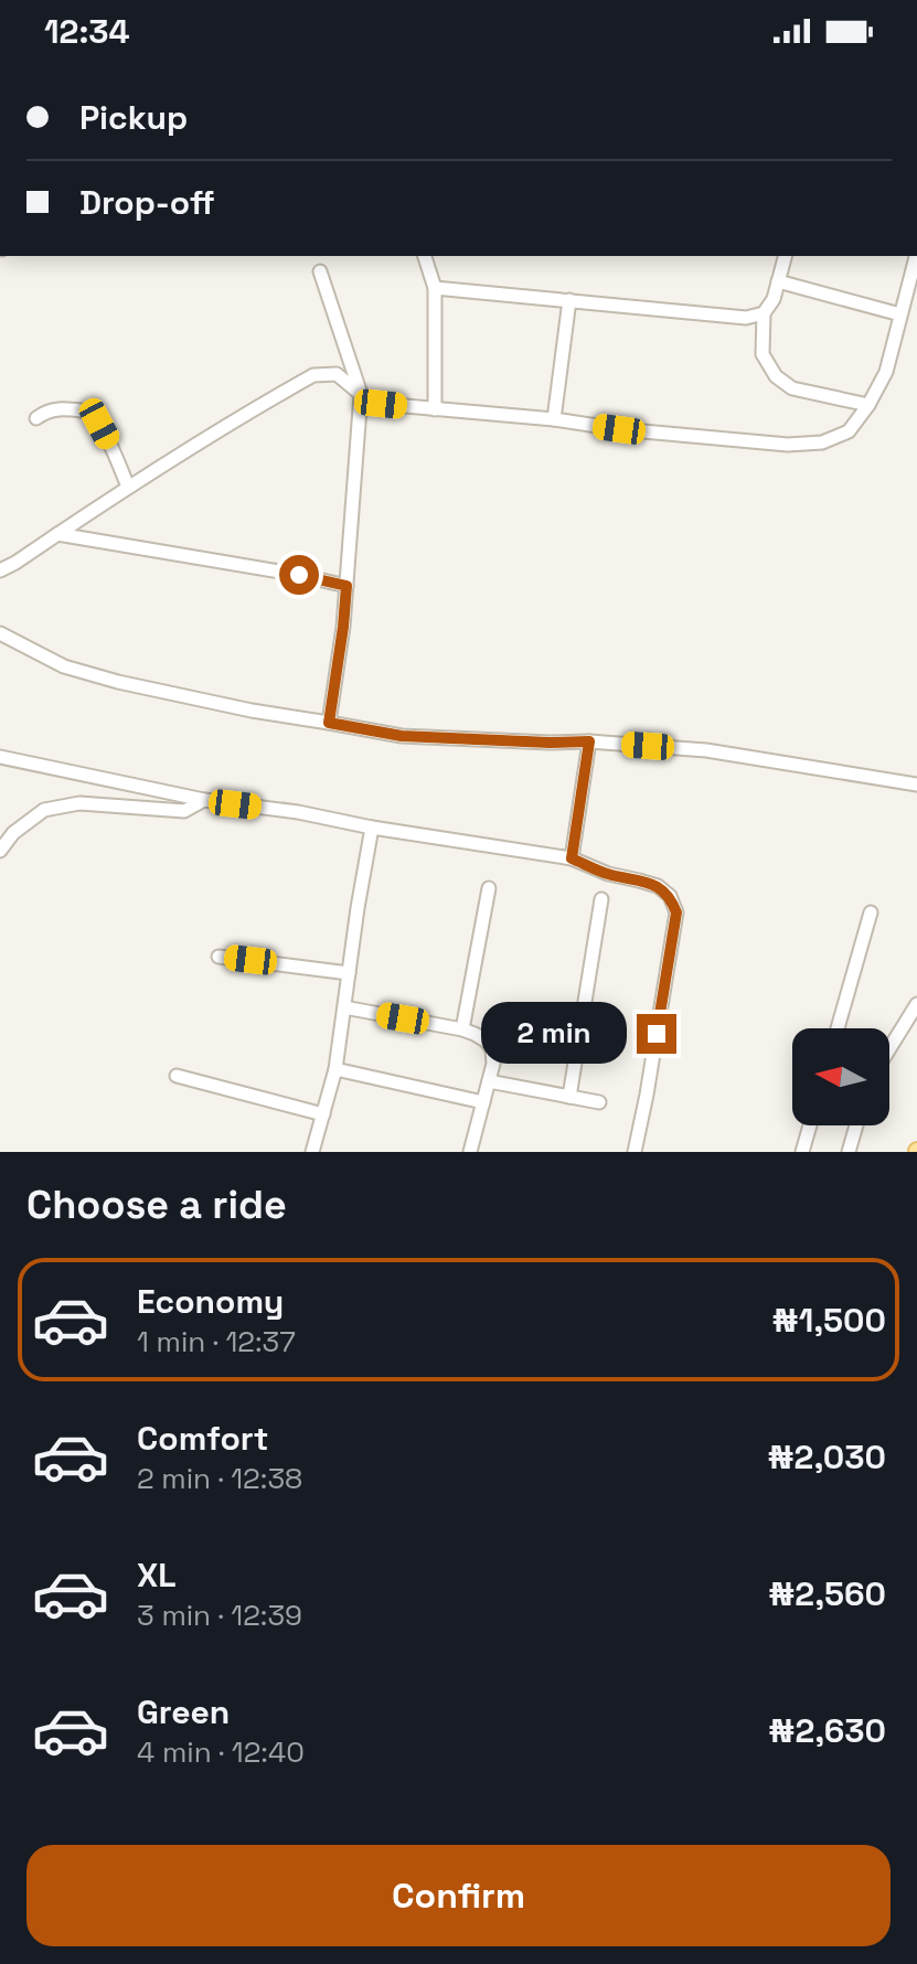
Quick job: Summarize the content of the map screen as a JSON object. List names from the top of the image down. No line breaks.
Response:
{"north":"left","page":{"status":"12:34","banner":["Pickup","Drop-off"],"bubble":"2 min","heading":"Choose a ride","list":[{"name":"Economy","note":"1 min · 12:37","value":"₦1,500"},{"name":"Comfort","note":"2 min · 12:38","value":"₦2,030"},{"name":"XL","note":"3 min · 12:39","value":"₦2,560"},{"name":"Green","note":"4 min · 12:40","value":"₦2,630"}],"buttons":"Confirm"}}
